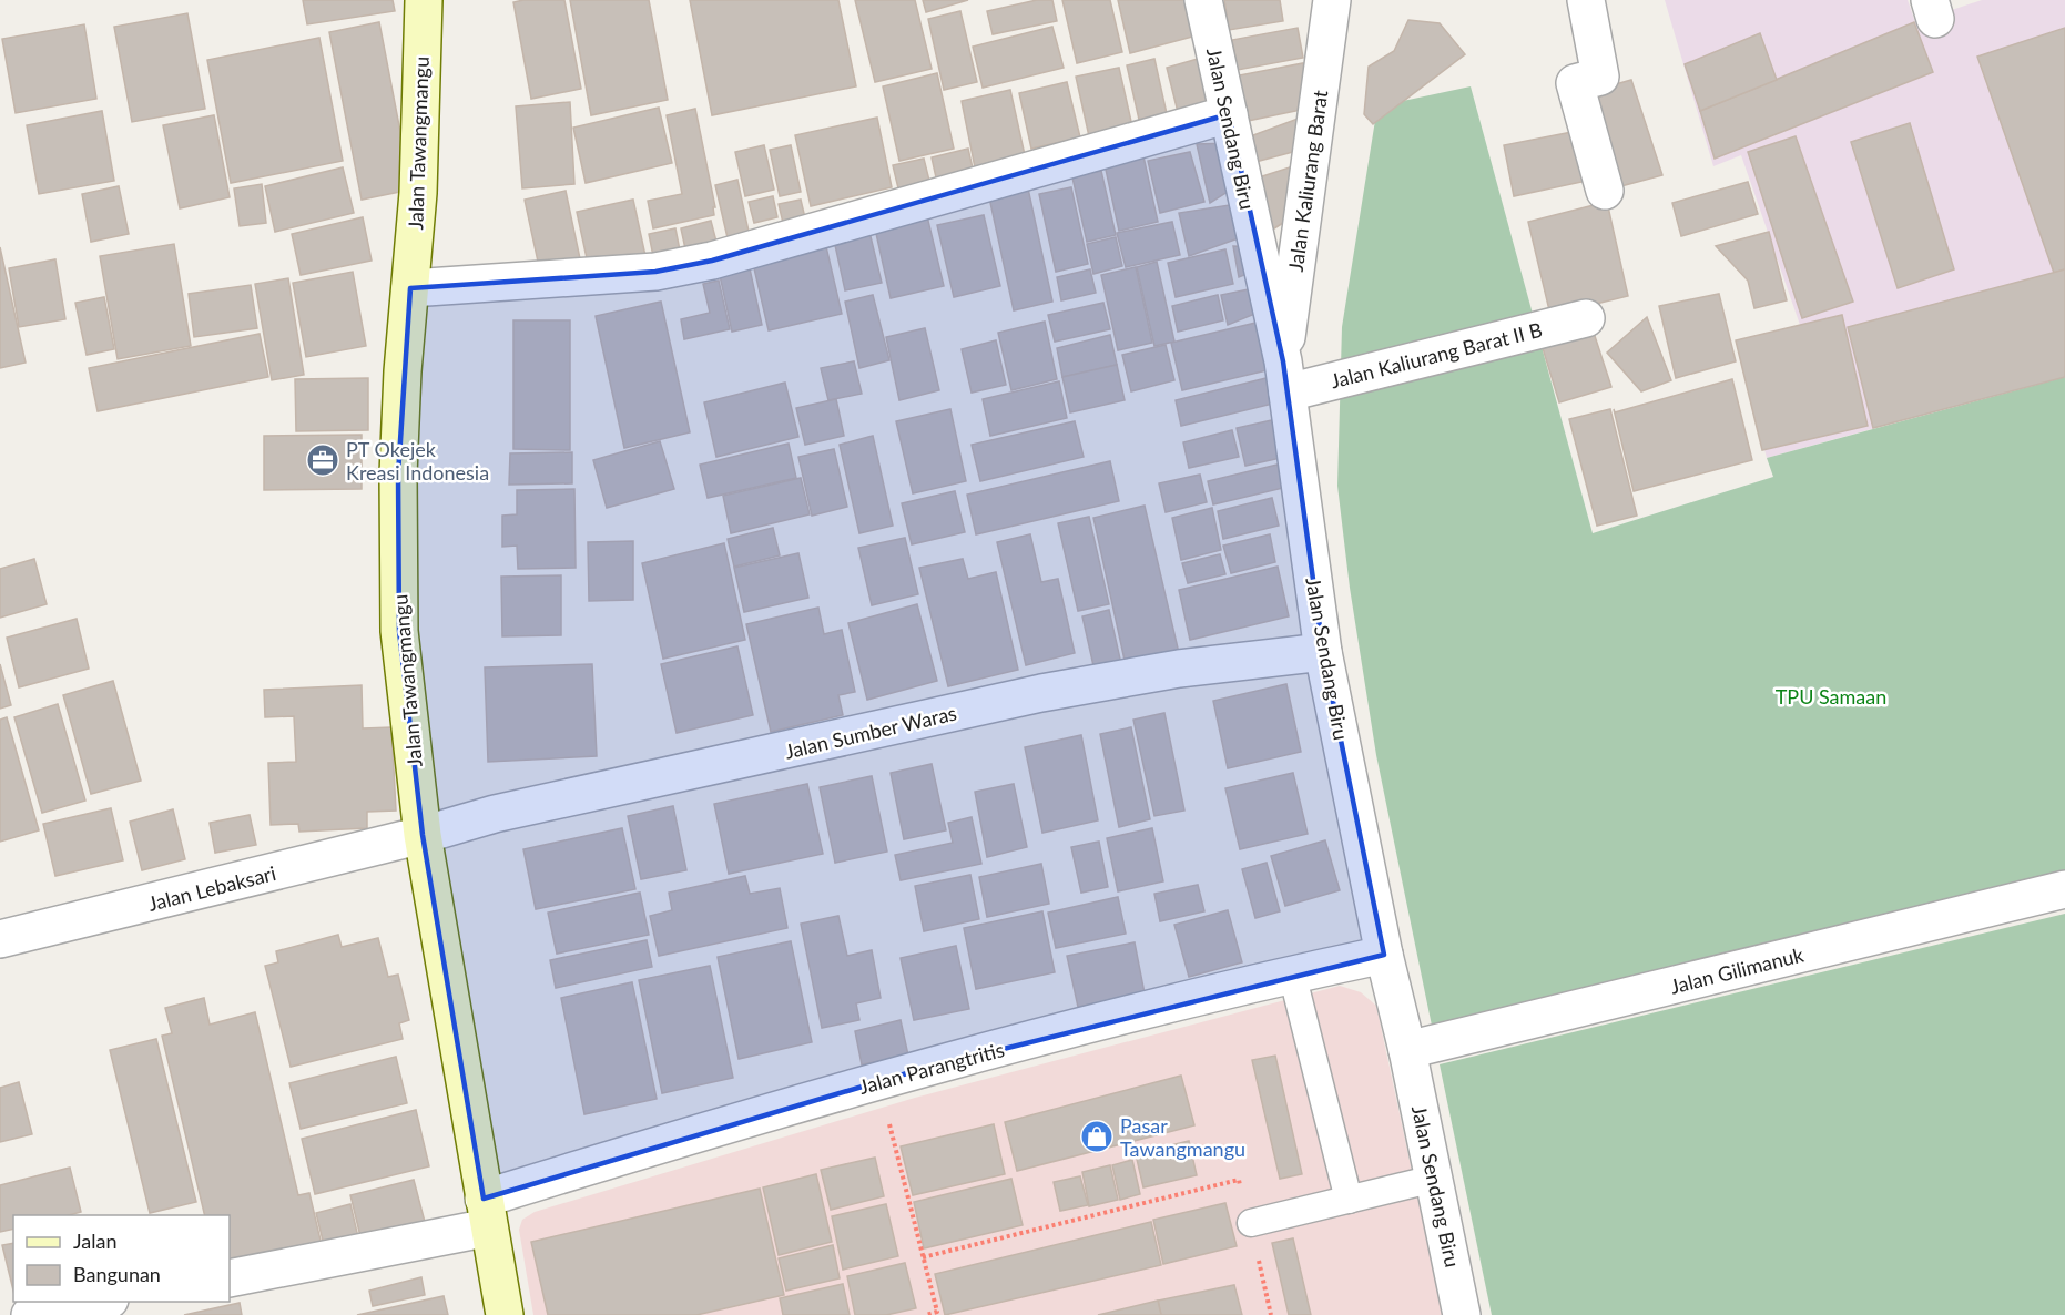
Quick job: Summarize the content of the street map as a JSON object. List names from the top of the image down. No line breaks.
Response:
{"streets":{"main road":["Jalan Tawangmangu"],"street":["Jalan Sendang Biru","Jalan Kaliurang Barat","Jalan Kaliurang Barat II B","Jalan Sumber Waras","Jalan Lebaksari","Jalan Gilimanuk","Jalan Parangtritis"]},"crossings":[["Jalan Sendang Biru","Jalan Kaliurang Barat"],["Jalan Sendang Biru","Jalan Kaliurang Barat II B"],["Jalan Sendang Biru","Jalan Sumber Waras"],["Jalan Sendang Biru","Jalan Gilimanuk"],["Jalan Sendang Biru","Jalan Parangtritis"],["Jalan Tawangmangu","Jalan Sumber Waras"],["Jalan Tawangmangu","Jalan Lebaksari"],["Jalan Tawangmangu","Jalan Parangtritis"],["Jalan Kaliurang Barat","Jalan Kaliurang Barat II B"],["Jalan Sumber Waras","Jalan Lebaksari"]],"parks":["TPU Samaan"],"places":{"office":["PT Okejek Kreasi Indonesia"],"shop":["Pasar Tawangmangu"]},"legend":["Jalan","Bangunan"]}
